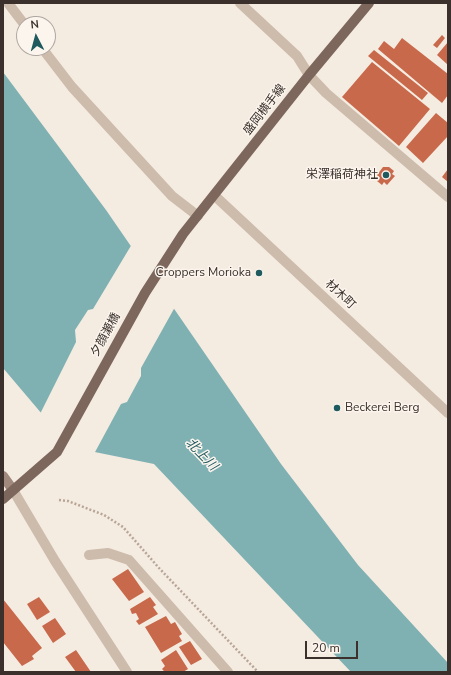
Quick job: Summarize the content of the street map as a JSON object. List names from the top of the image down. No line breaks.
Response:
{"streets":{"main road":["盛岡横手線","夕顔瀬橋"],"street":["材木町"]},"crossings":[["盛岡横手線","材木町"],["盛岡横手線","夕顔瀬橋"]],"water":["北上川"],"places":["栄澤稲荷神社","Croppers Morioka","Beckerei Berg"],"scale_bar":"20 m","north":"top"}
